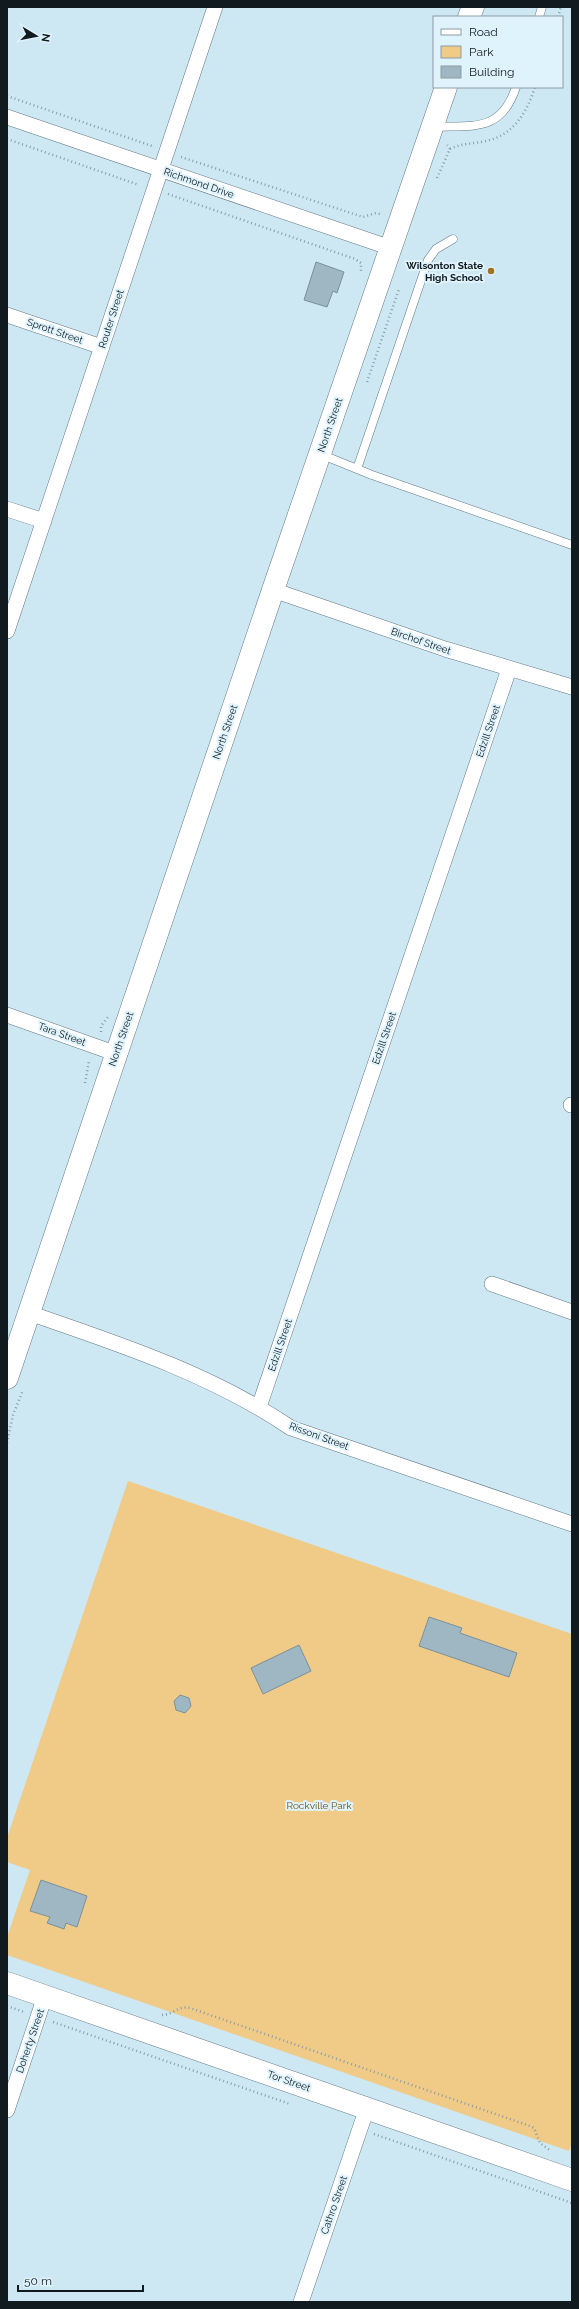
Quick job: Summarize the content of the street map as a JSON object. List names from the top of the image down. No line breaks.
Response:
{"streets":{"street":["Richmond Drive","Router Street","Sprott Street","North Street","Birchof Street","Edzill Street","Tara Street","Rissoni Street","Doherty Street","Tor Street","Cathro Street"]},"crossings":[["Richmond Drive","Router Street"],["Richmond Drive","North Street"],["Router Street","Sprott Street"],["North Street","Birchof Street"],["North Street","Tara Street"],["North Street","Rissoni Street"],["Birchof Street","Edzill Street"],["Edzill Street","Rissoni Street"],["Doherty Street","Tor Street"],["Tor Street","Cathro Street"]],"parks":["Rockville Park"],"places":["Wilsonton State High School"],"legend":["Road","Park","Building"],"scale_bar":"50 m","north":"right"}
